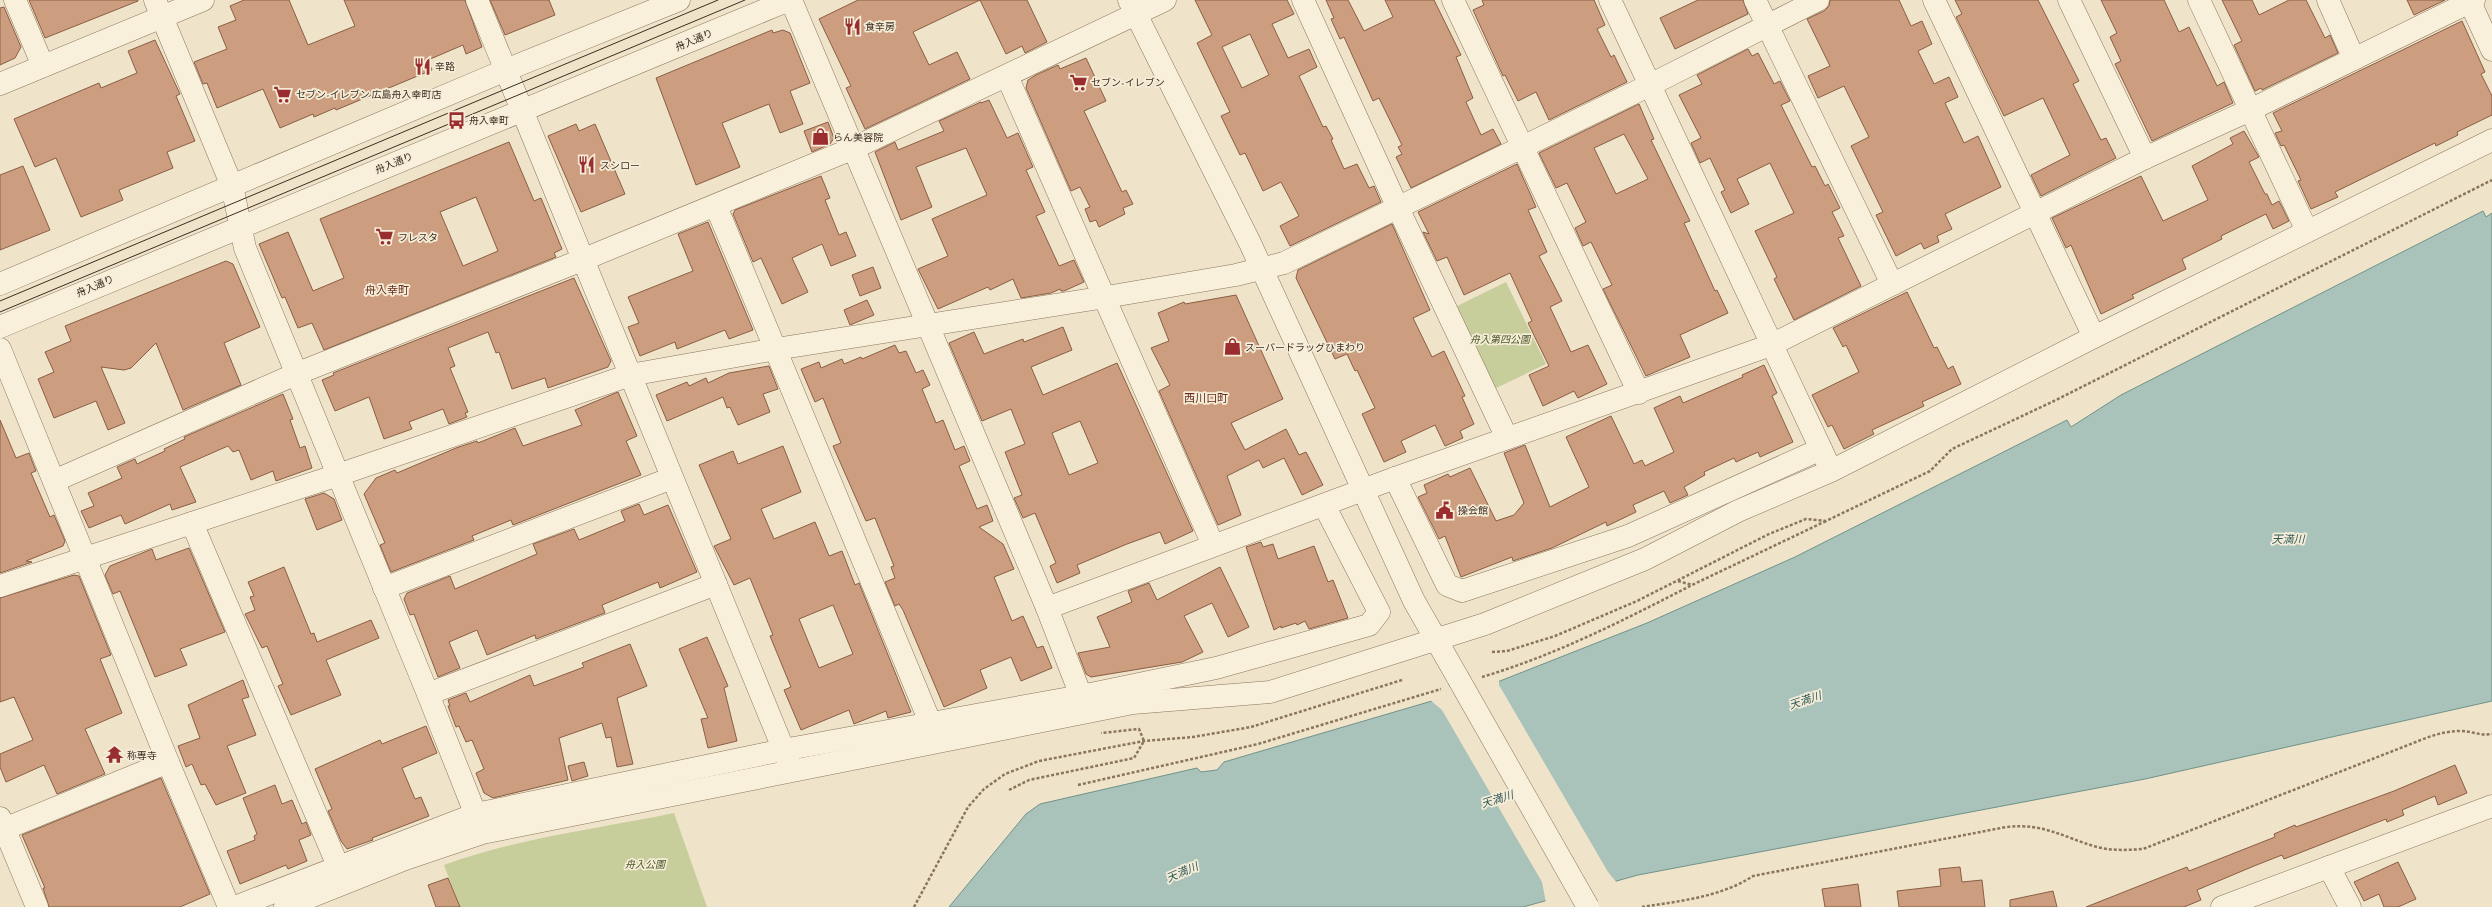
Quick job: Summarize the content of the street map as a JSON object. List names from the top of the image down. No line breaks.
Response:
{"streets":{"street":["舟入通り"]},"districts":["舟入幸町","西川口町"],"water":["天満川"],"parks":["舟入第四公園","舟入公園"],"places":{"restaurant":["食辛房","辛路","スシロー"],"supermarket":["セブン-イレブン","セブン-イレブン 広島舟入幸町店","フレスタ"],"bus stop":["舟入幸町"],"shop":["らん美容院","スーパードラッグひまわり"],"public building":["操会館"],"temple":["称専寺"]}}
